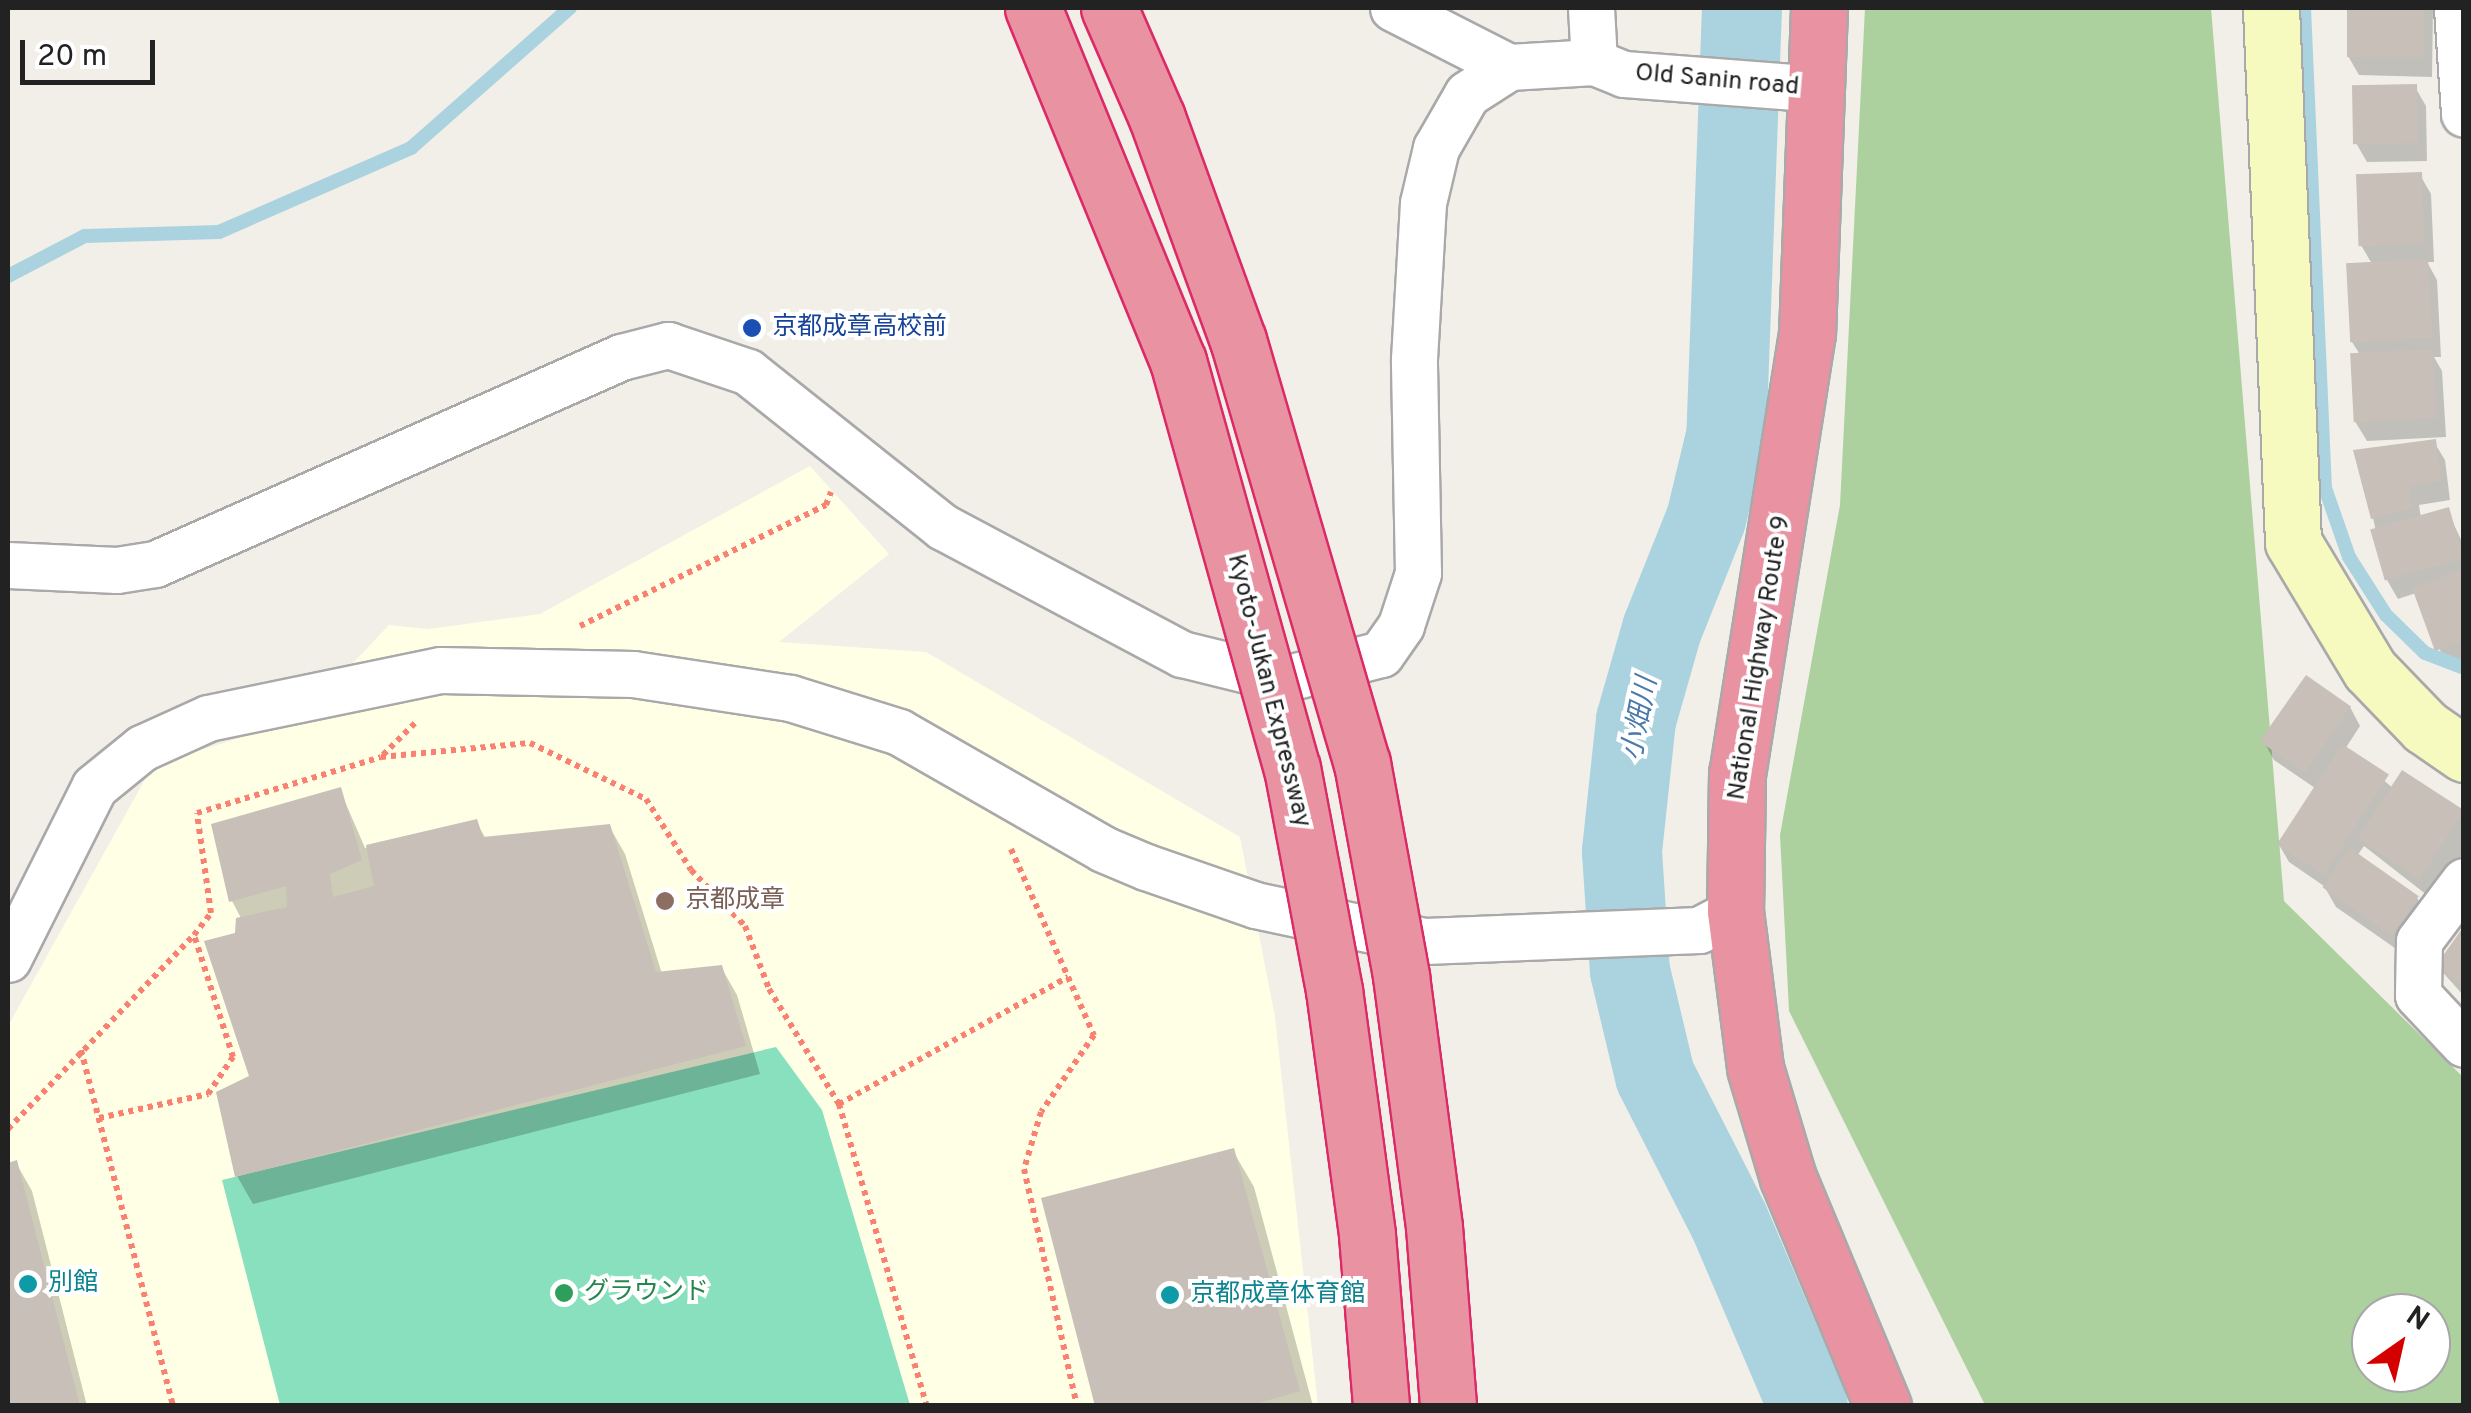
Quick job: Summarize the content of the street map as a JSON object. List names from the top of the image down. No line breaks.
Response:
{"streets":{"highway":["National Highway Route 9","Kyoto-Jukan Expressway"],"street":["Old Sanin road"]},"crossings":[["Old Sanin road","National Highway Route 9"]],"water":["小畑川"],"places":["京都成章高校前","京都成章","別館","グラウンド","京都成章体育館"],"scale_bar":"20 m","north":"top right"}
